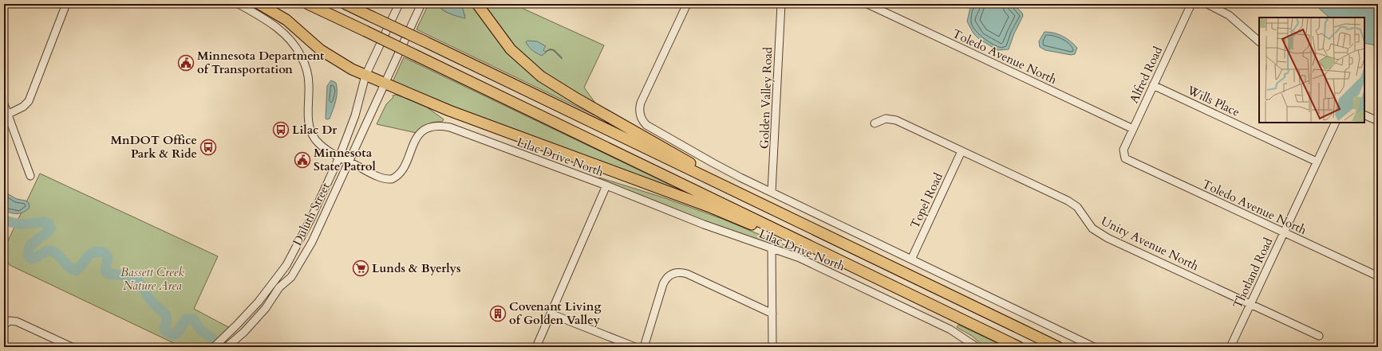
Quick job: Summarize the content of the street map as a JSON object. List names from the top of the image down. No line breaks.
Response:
{"streets":{"street":["Toledo Avenue North","Alfred Road","Golden Valley Road","Wills Place","Lilac Drive North","Topel Road","Duluth Street","Unity Avenue North","Thotland Road"]},"crossings":[["Toledo Avenue North","Alfred Road"],["Toledo Avenue North","Thotland Road"],["Alfred Road","Wills Place"],["Wills Place","Thotland Road"],["Lilac Drive North","Duluth Street"],["Topel Road","Unity Avenue North"],["Unity Avenue North","Thotland Road"]],"parks":["Bassett Creek Nature Area"],"places":{"public building":["Minnesota Department of Transportation","Minnesota State Patrol"],"bus stop":["Lilac Dr","MnDOT Office Park & Ride"],"supermarket":["Lunds & Byerlys"],"building":["Covenant Living of Golden Valley"]}}
